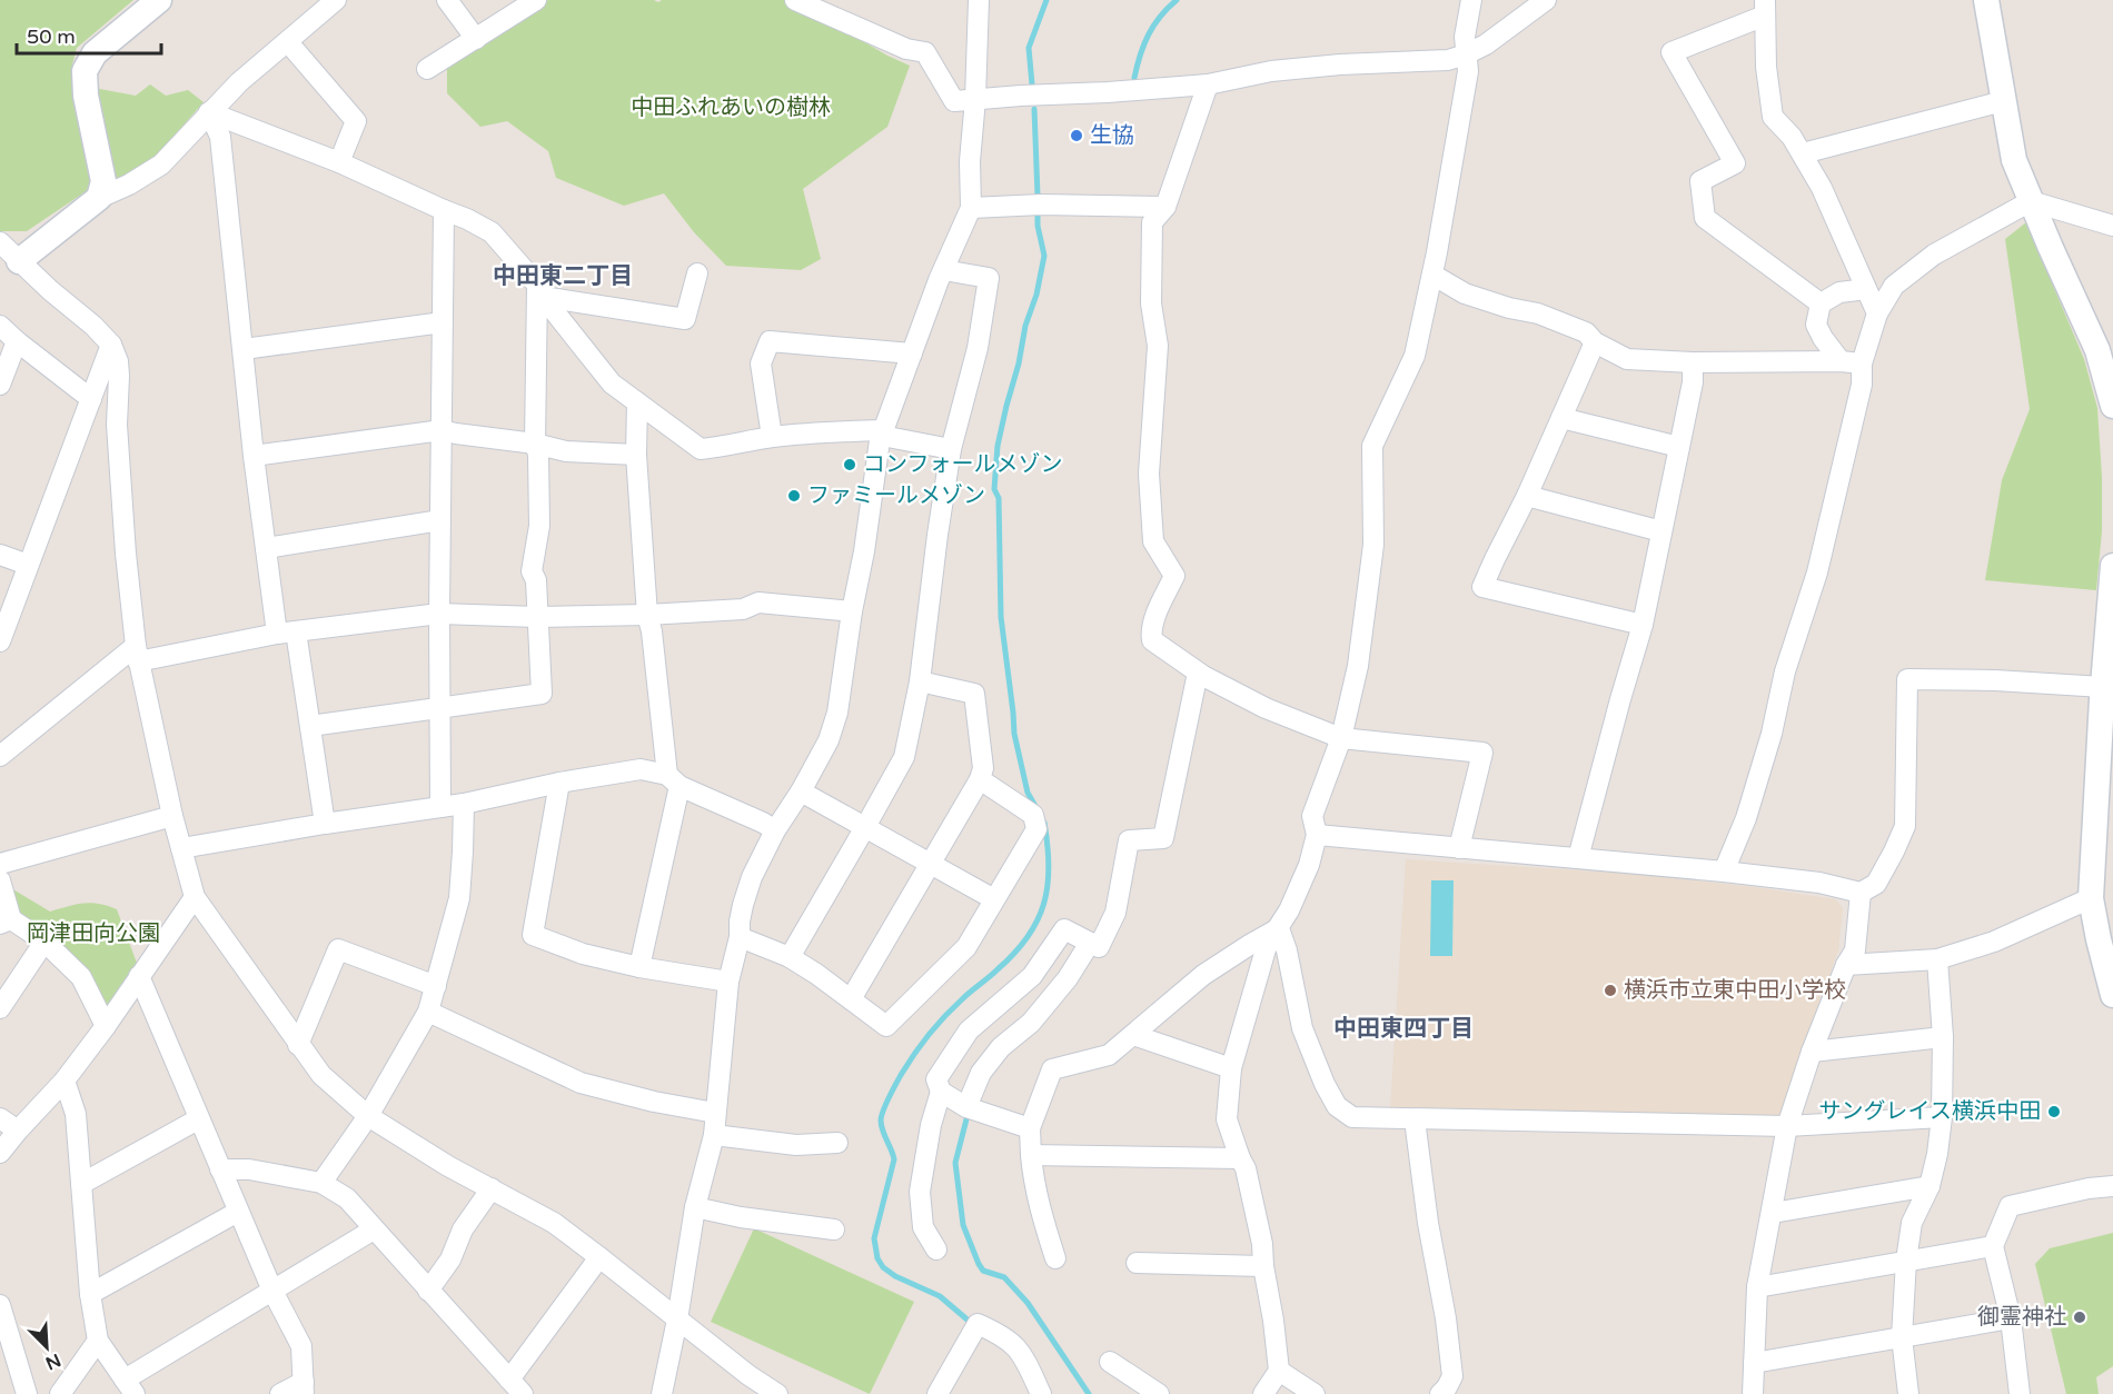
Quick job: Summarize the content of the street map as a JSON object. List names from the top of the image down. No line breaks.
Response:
{"districts":["中田東二丁目","中田東四丁目"],"parks":["中田ふれあいの樹林","岡津田向公園"],"places":["生協","コンフォールメゾン","ファミールメゾン","横浜市立東中田小学校","サングレイス横浜中田","御霊神社"],"scale_bar":"50 m","north":"bottom right"}
